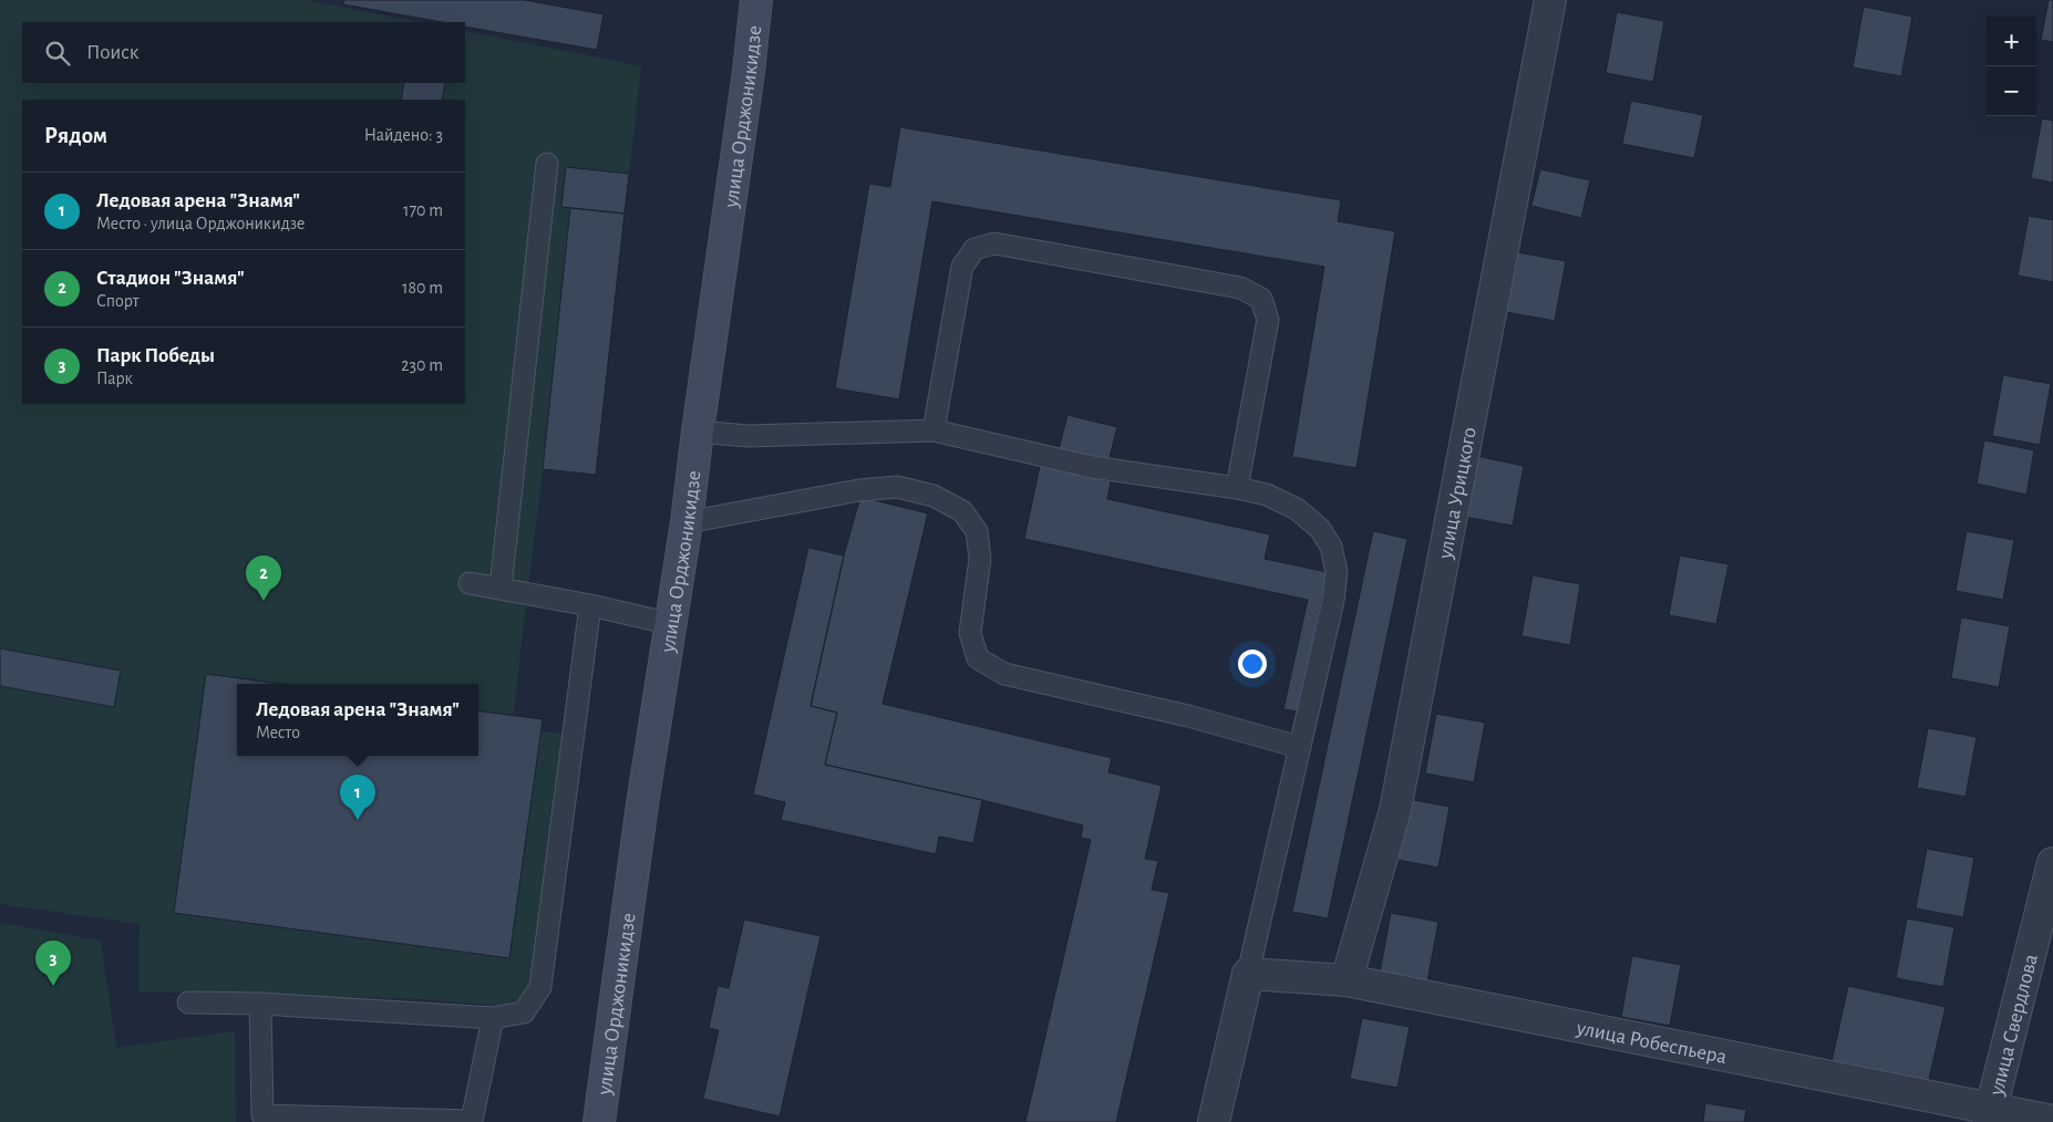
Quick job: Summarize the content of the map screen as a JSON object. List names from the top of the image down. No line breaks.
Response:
{"streets":{"main road":["улица Орджоникидзе"],"street":["улица Урицкого","улица Свердлова","улица Робеспьера"]},"crossings":[["улица Урицкого","улица Робеспьера"],["улица Свердлова","улица Робеспьера"]],"page":{"map_buttons":["+","−"],"search":"Поиск","heading":["Рядом","Найдено: 3"],"list":[{"mark":"1","name":"Ледовая арена \"Знамя\"","note":"Место · улица Орджоникидзе","value":"170 m"},{"mark":"2","name":"Стадион \"Знамя\"","note":"Спорт","value":"180 m"},{"mark":"3","name":"Парк Победы","note":"Парк","value":"230 m"}],"pins":["2","1","3"],"popup":["Ледовая арена \"Знамя\"","Место"]}}
